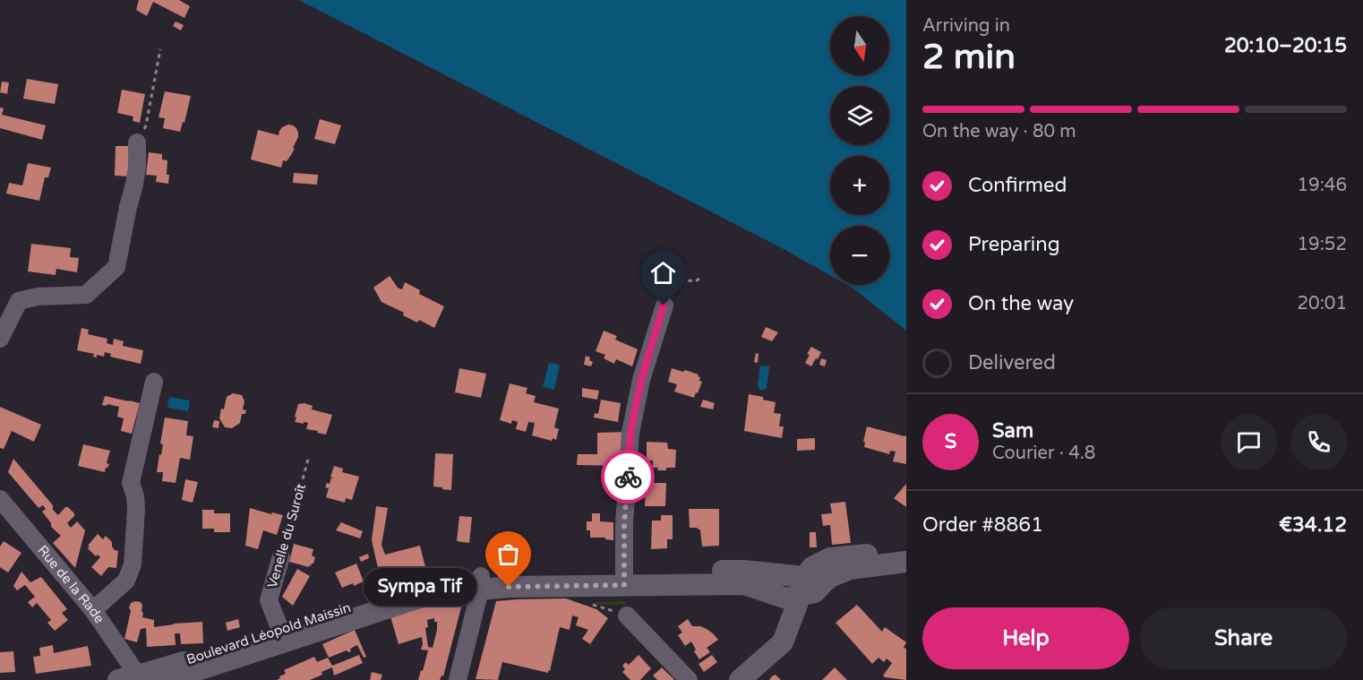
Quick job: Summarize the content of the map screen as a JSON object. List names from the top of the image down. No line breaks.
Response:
{"streets":{"street":["Venelle du Suroît","Rue de la Rade","Boulevard Léopold Maissin"]},"crossings":[["Venelle du Suroît","Boulevard Léopold Maissin"],["Rue de la Rade","Boulevard Léopold Maissin"]],"places":["Sympa Tif"],"north":"bottom","page":{"heading":["2 min","Arriving in","20:10–20:15"],"panel":["Sam","Courier · 4.8","Order #8861","€34.12"],"map_buttons":["+","−"],"bar":"On the way · 80 m","list":[["Confirmed","19:46"],["Preparing","19:52"],["On the way","20:01"],"Delivered"],"round":"S","bubble":"Sympa Tif","buttons":["Help","Share"]}}
